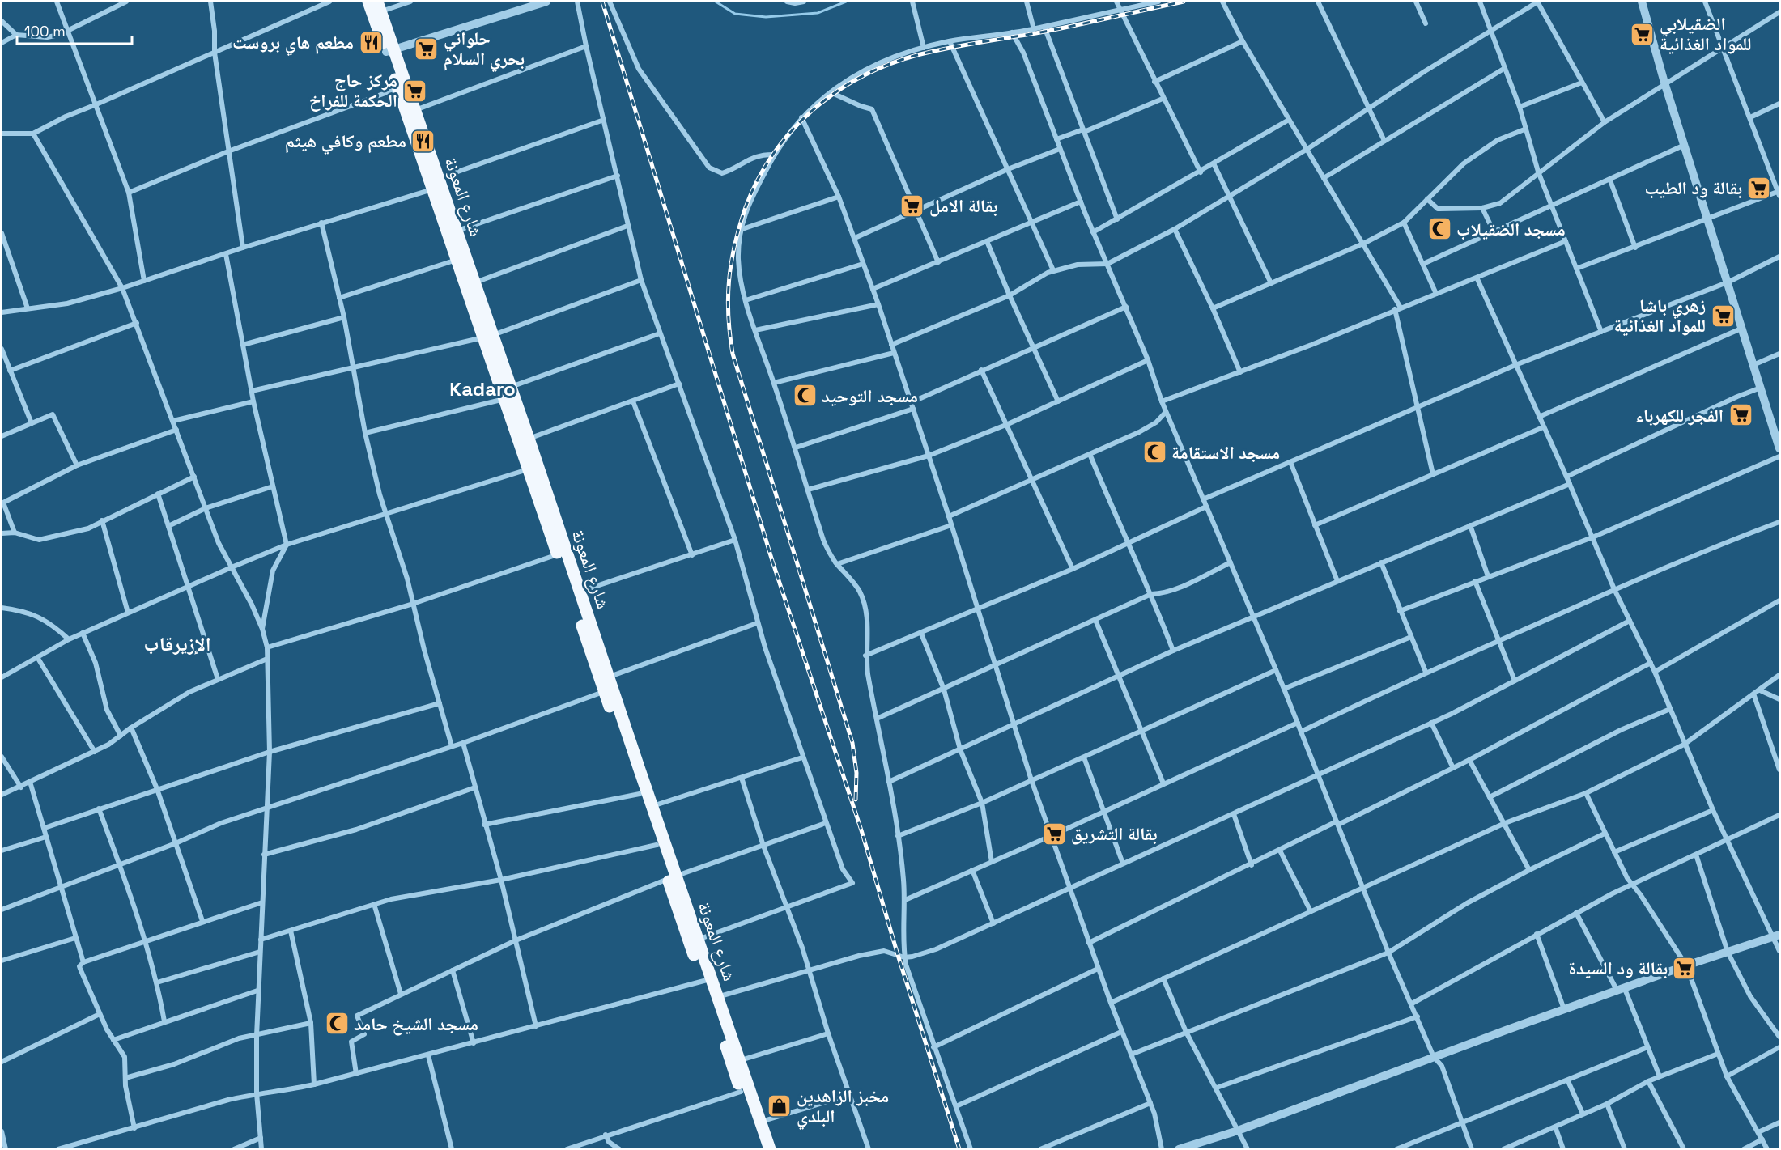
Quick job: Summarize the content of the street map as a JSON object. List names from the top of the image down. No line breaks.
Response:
{"streets":{"highway":["شارع المعونة"]},"districts":["Kadaro","الإزيرقاب"],"places":{"supermarket":["الضقيلابي للمواد الغذائية","حلواني بحري السلام","مركز حاج الحكمة للفراخ","بقالة ود الطيب","بقالة الامل","زهري باشا للمواد الغذائية","الفجر للكهرباء","بقالة التشريق","بقالة ود السيدة"],"restaurant":["مطعم هاي بروست","مطعم وكافي هيثم"],"mosque":["مسجد الضقيلاب","مسجد التوحيد","مسجد الاستقامة","مسجد الشيخ حامد"],"shop":["مخبز الزاهدين البلدي"]},"scale_bar":"100 m"}
